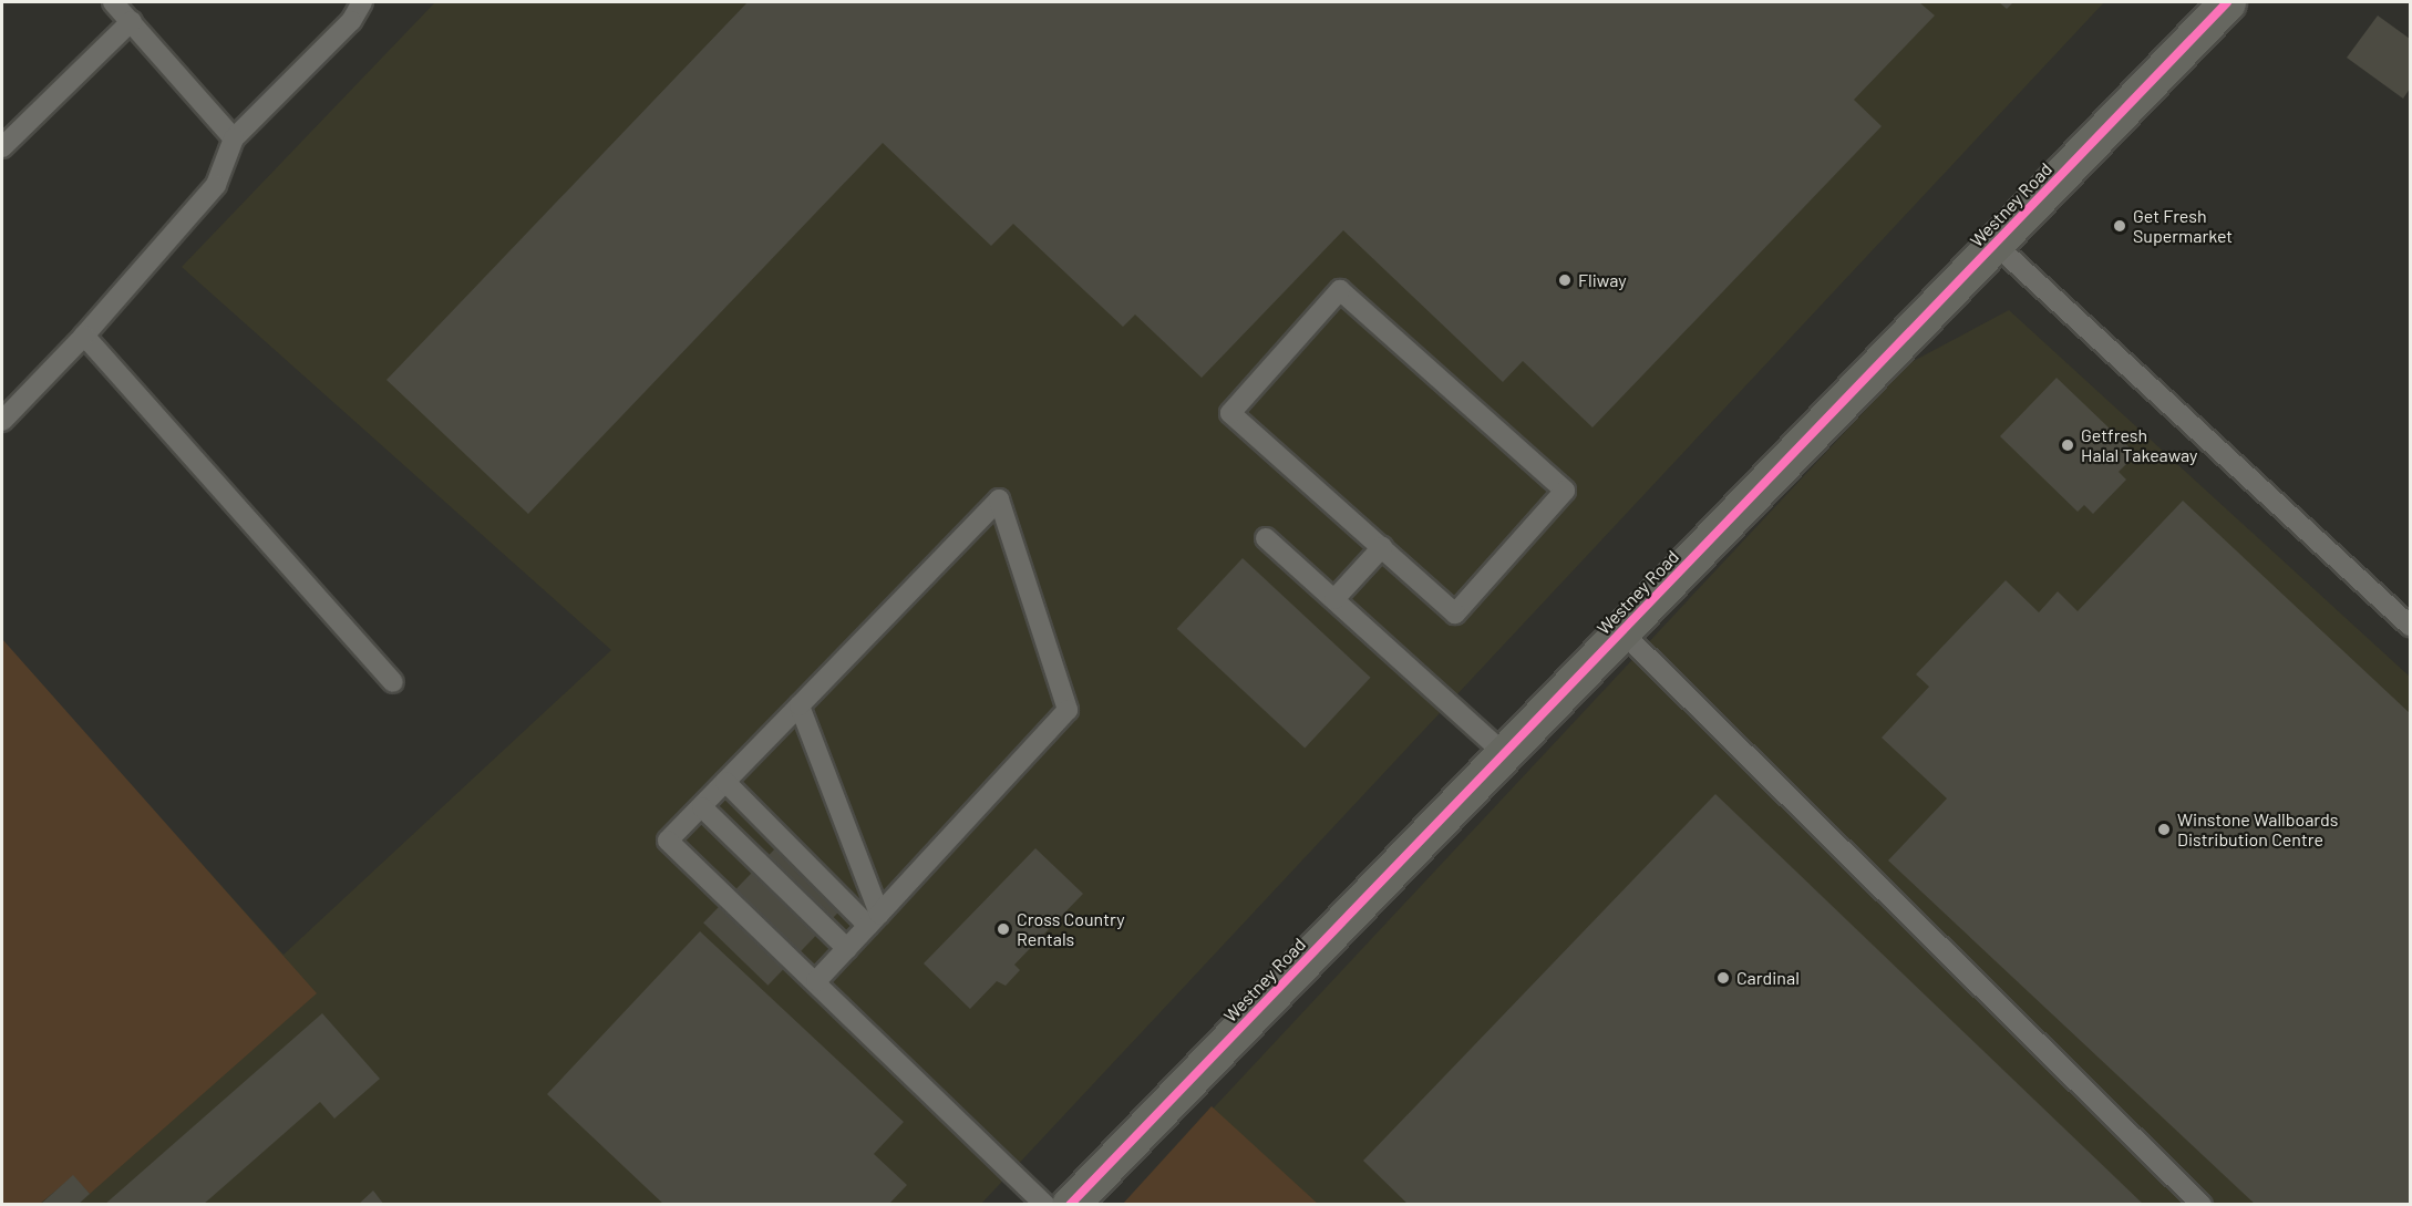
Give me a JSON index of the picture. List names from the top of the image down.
{
  "streets": {
    "street": ["Westney Road"]
  },
  "places": [
    "Get Fresh Supermarket",
    "Fliway",
    "Getfresh Halal Takeaway",
    "Winstone Wallboards Distribution Centre",
    "Cross Country Rentals",
    "Cardinal"
  ]
}
